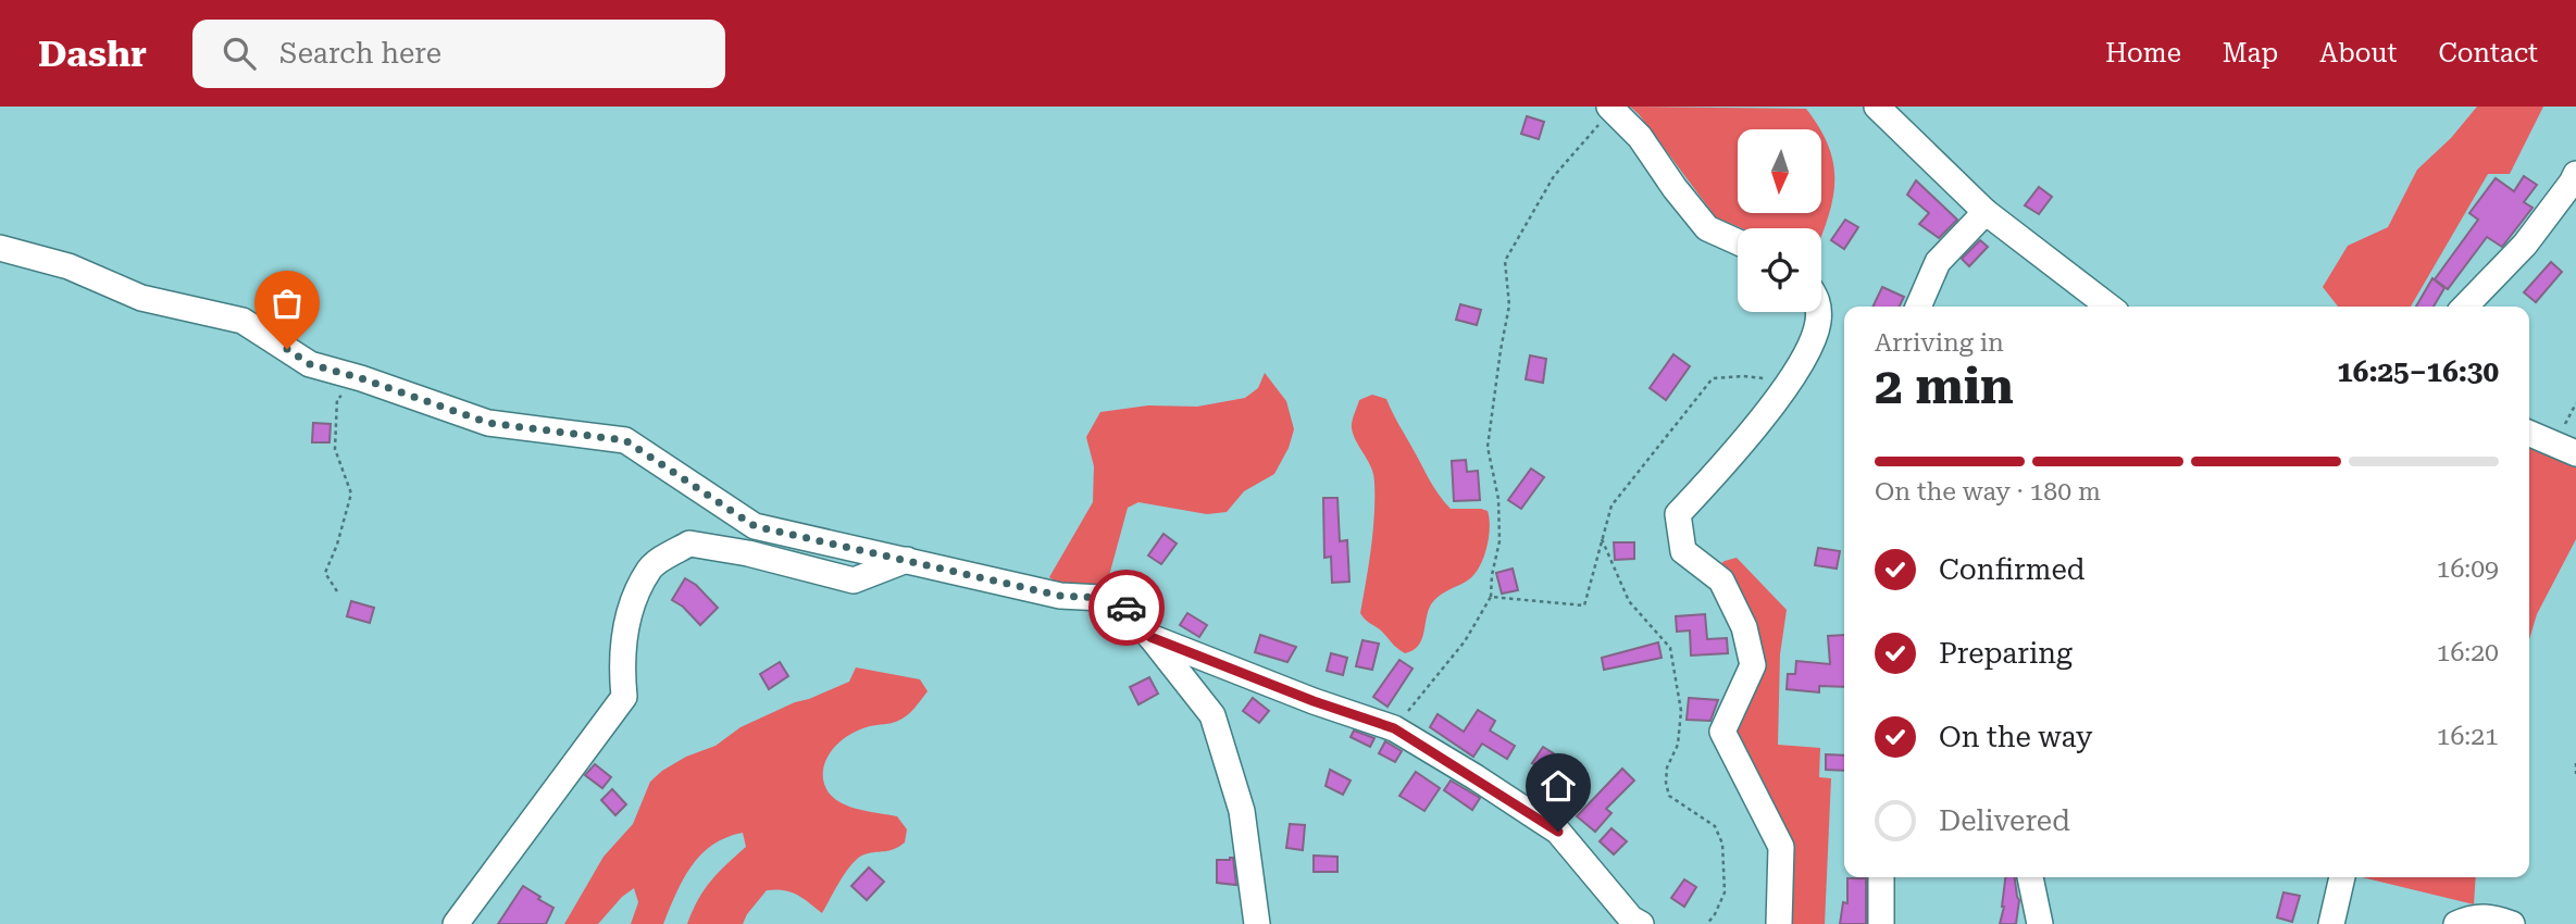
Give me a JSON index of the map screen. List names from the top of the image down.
{
  "north": "bottom",
  "page": {
    "header": "Dashr",
    "search": "Search here",
    "nav": [
      "Home",
      "Map",
      "About",
      "Contact"
    ],
    "heading": ["2 min", "Arriving in", "16:25–16:30"],
    "bar": "On the way · 180 m",
    "list": [
      ["Confirmed", "16:09"],
      ["Preparing", "16:20"],
      ["On the way", "16:21"],
      "Delivered"
    ]
  }
}
